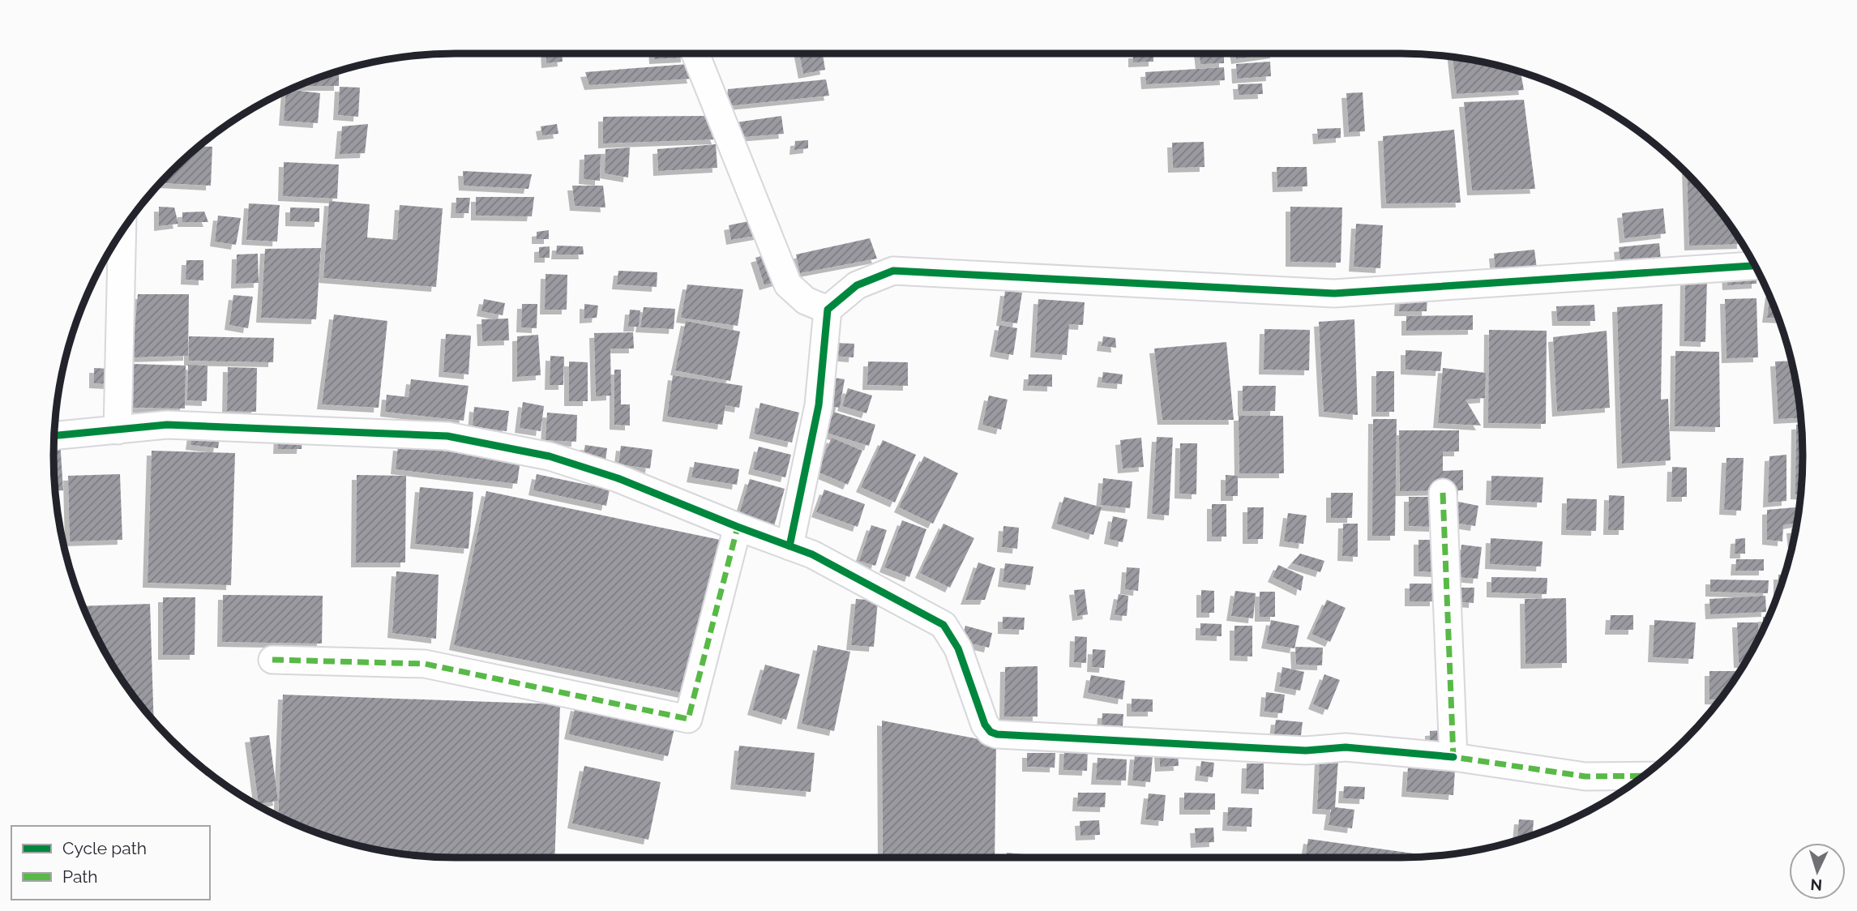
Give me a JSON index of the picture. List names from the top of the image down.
{
  "legend": ["Cycle path", "Path"],
  "north": "bottom"
}
